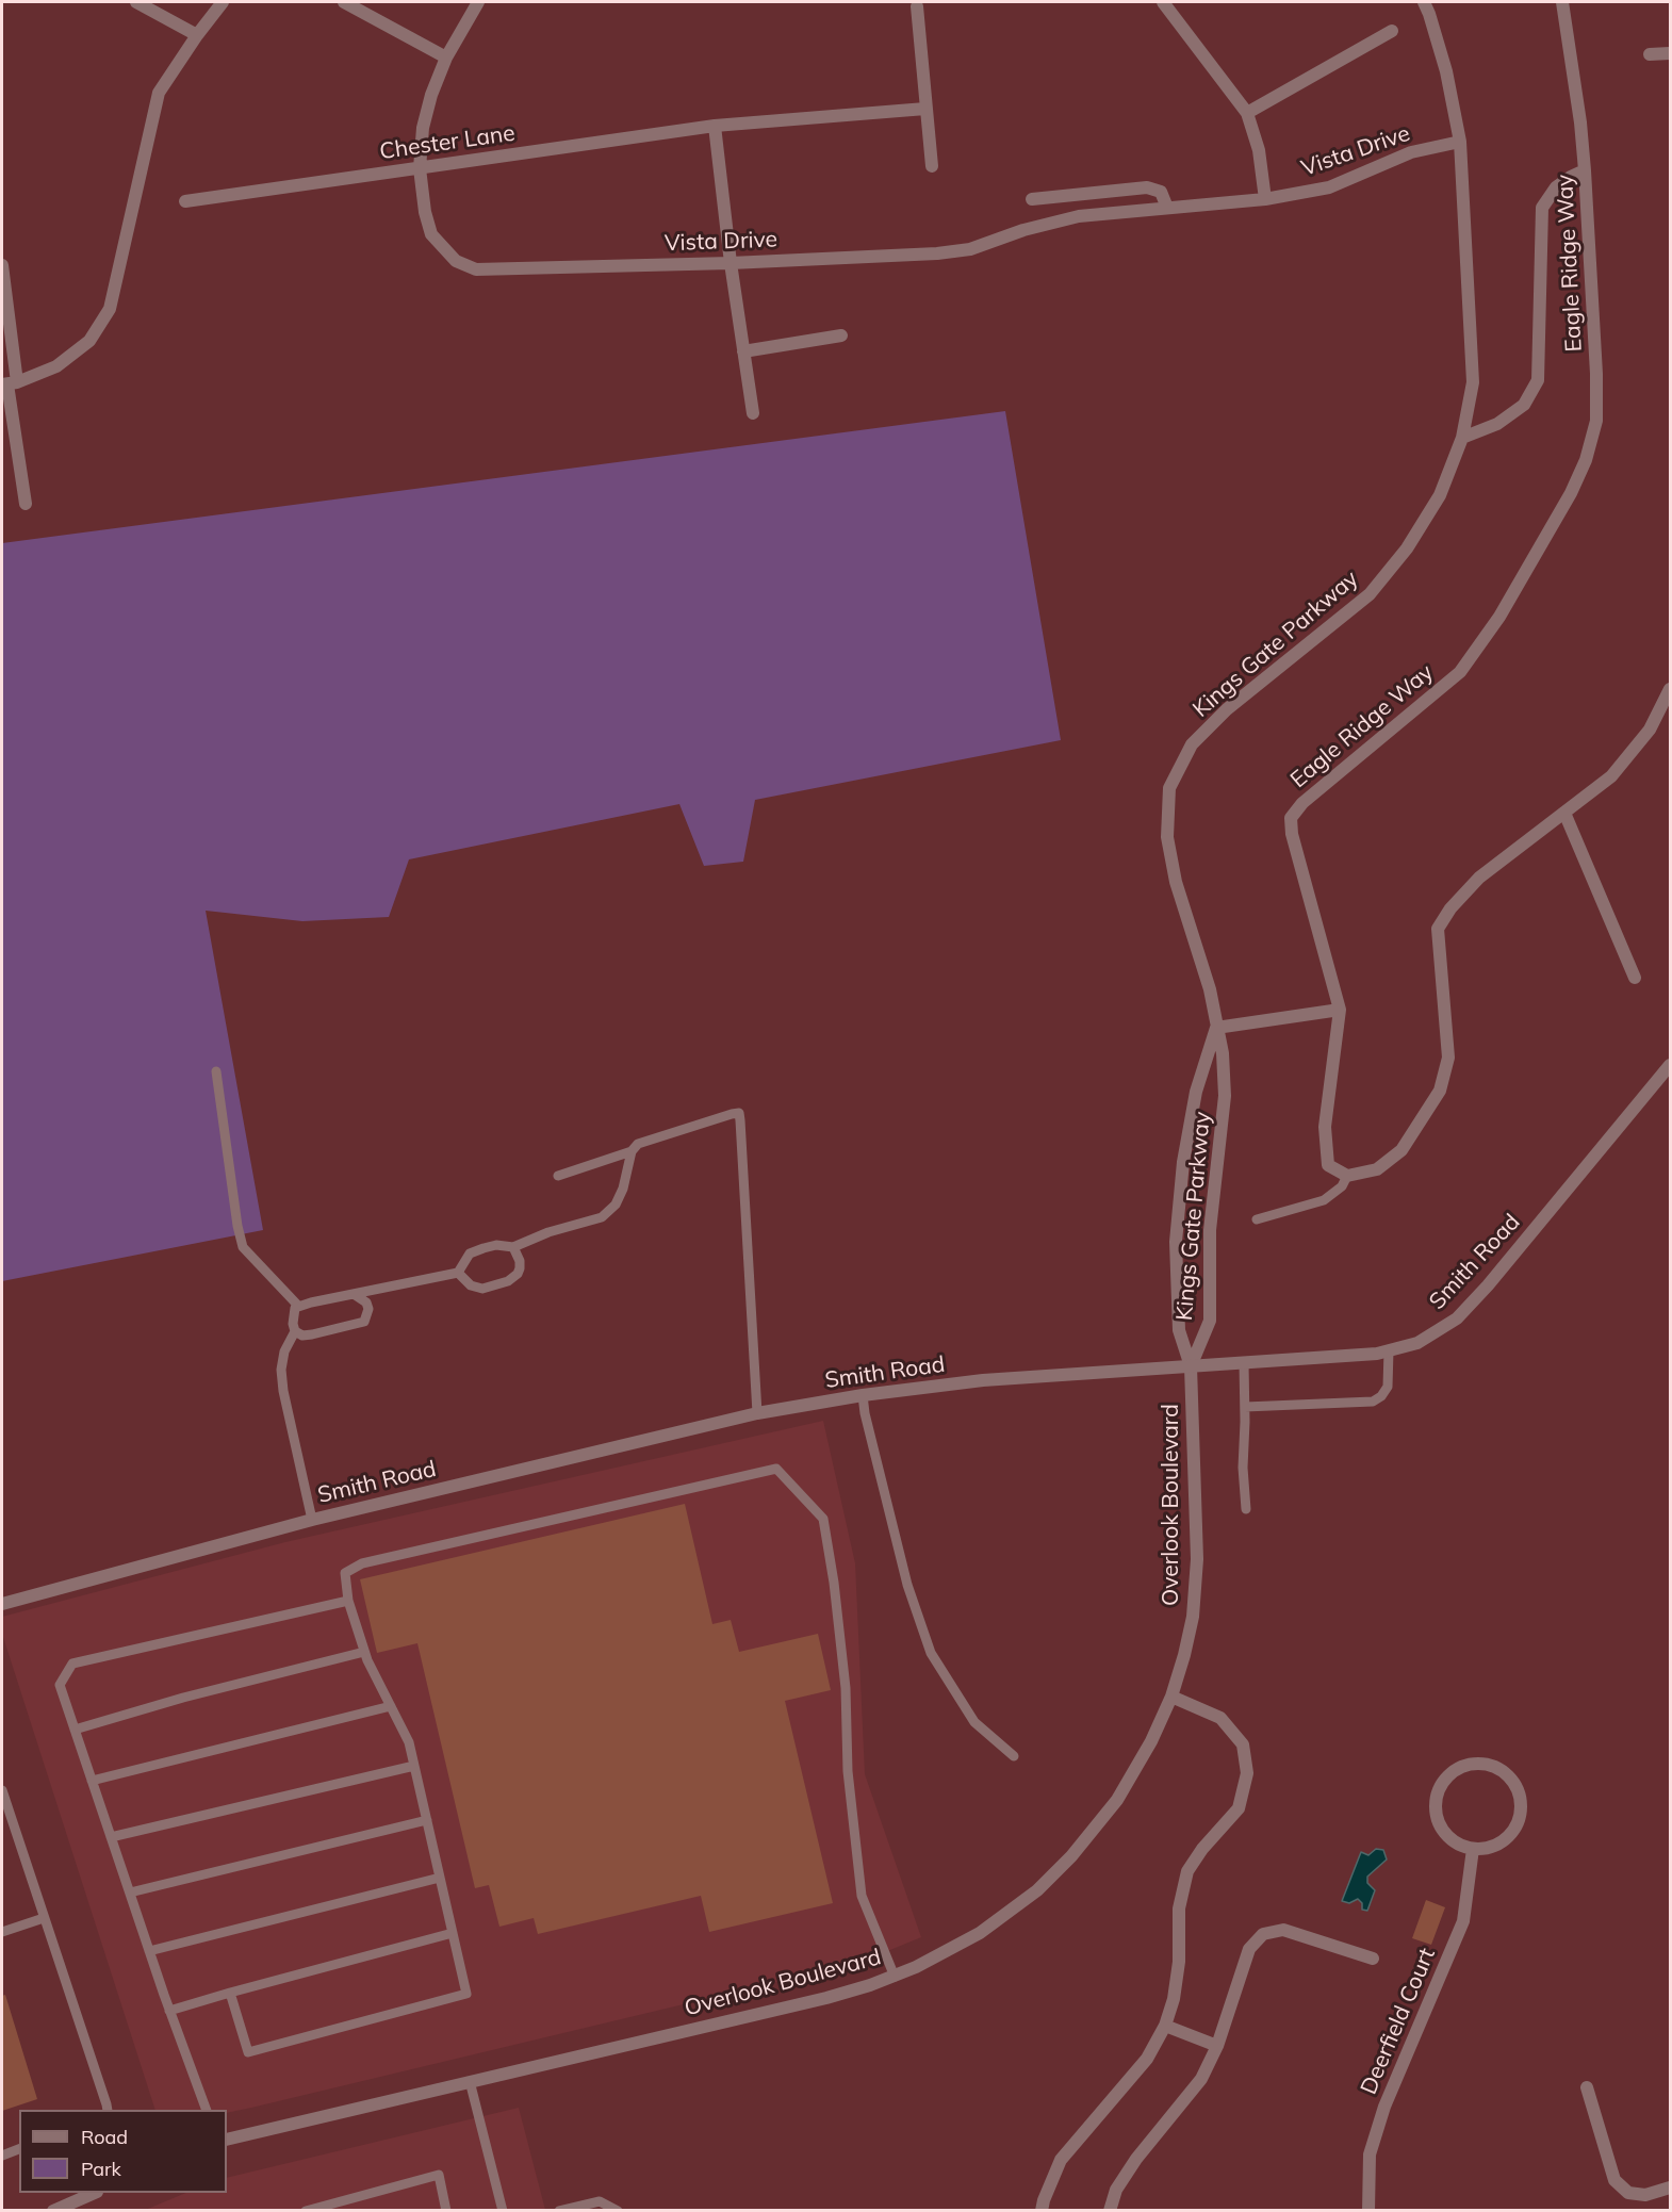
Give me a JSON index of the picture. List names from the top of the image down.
{
  "streets": {
    "street": [
      "Chester Lane",
      "Vista Drive",
      "Eagle Ridge Way",
      "Kings Gate Parkway",
      "Smith Road",
      "Overlook Boulevard",
      "Deerfield Court"
    ]
  },
  "crossings": [
    ["Chester Lane", "Vista Drive"],
    ["Vista Drive", "Kings Gate Parkway"],
    ["Kings Gate Parkway", "Smith Road"],
    ["Kings Gate Parkway", "Overlook Boulevard"],
    ["Smith Road", "Overlook Boulevard"]
  ],
  "legend": ["Road", "Park"]
}
